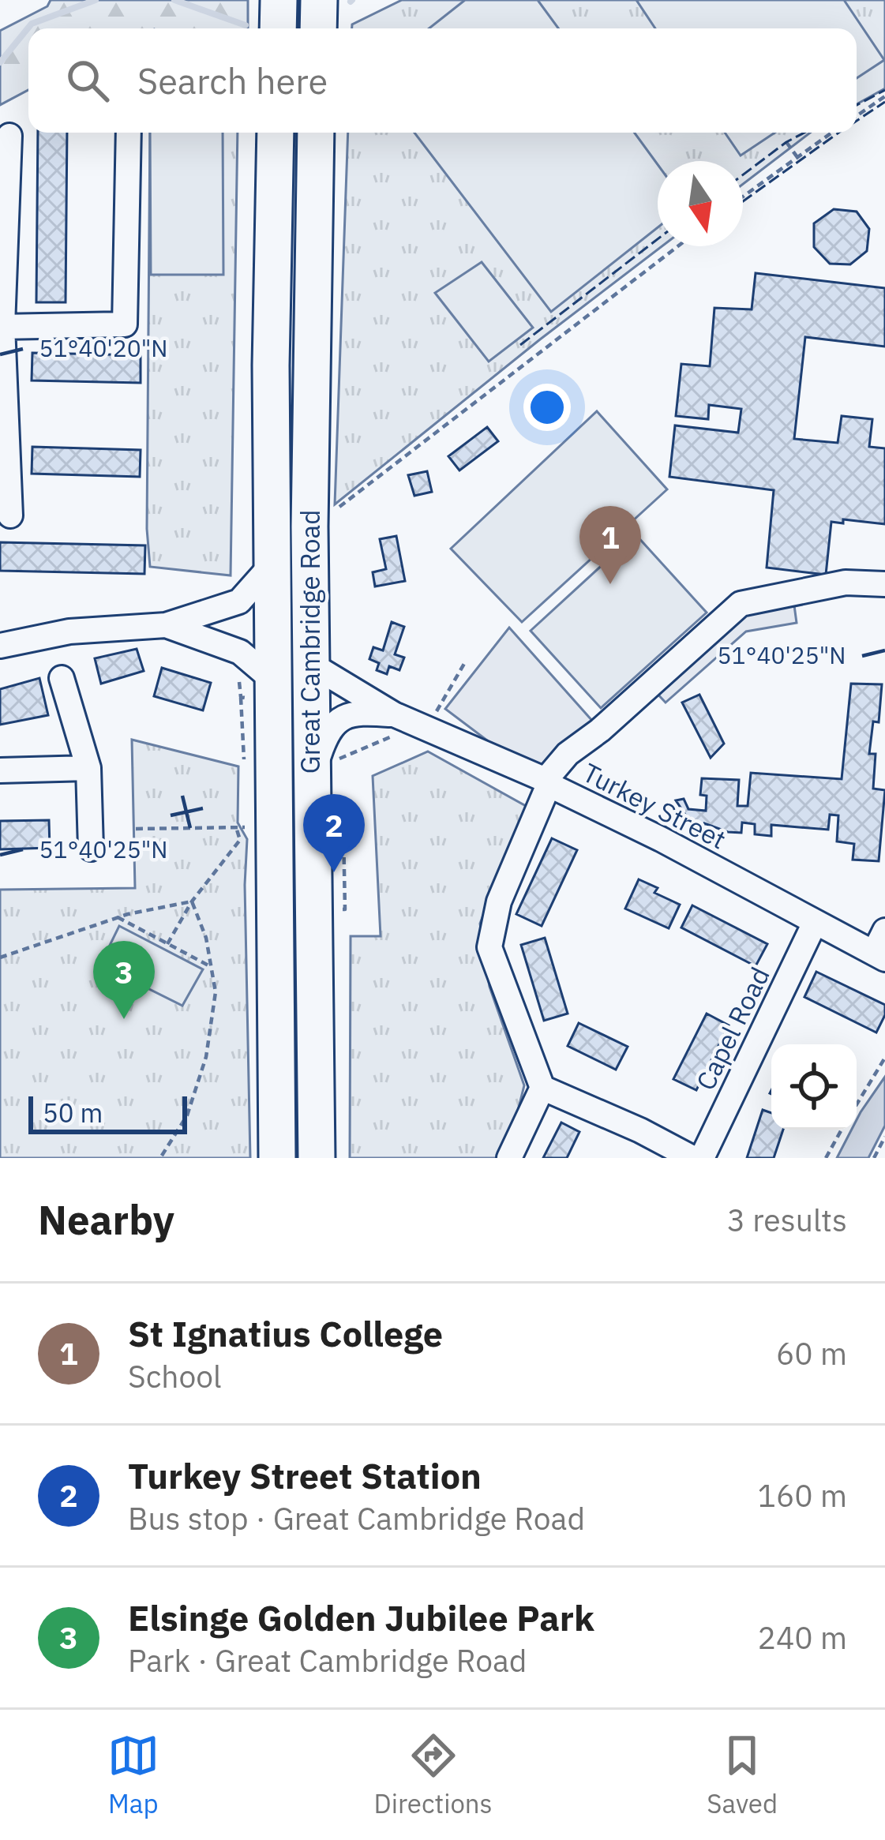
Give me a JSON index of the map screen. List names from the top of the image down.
{
  "streets": {
    "highway": ["Great Cambridge Road"],
    "street": ["Turkey Street", "Capel Road"]
  },
  "crossings": [
    ["Great Cambridge Road", "Turkey Street"],
    ["Turkey Street", "Capel Road"]
  ],
  "scale_bar": "50 m",
  "north": "bottom",
  "page": {
    "search": "Search here",
    "pins": ["1", "2", "3"],
    "scale": "50 m",
    "heading": ["Nearby", "3 results"],
    "list": [
      {
        "mark": "1",
        "name": "St Ignatius College",
        "note": "School",
        "value": "60 m"
      },
      {
        "mark": "2",
        "name": "Turkey Street Station",
        "note": "Bus stop · Great Cambridge Road",
        "value": "160 m"
      },
      {
        "mark": "3",
        "name": "Elsinge Golden Jubilee Park",
        "note": "Park · Great Cambridge Road",
        "value": "240 m"
      }
    ],
    "nav": ["Map", "Directions", "Saved"]
  },
  "coordinates": ["51°40'20\"N", "51°40'25\"N"]
}
